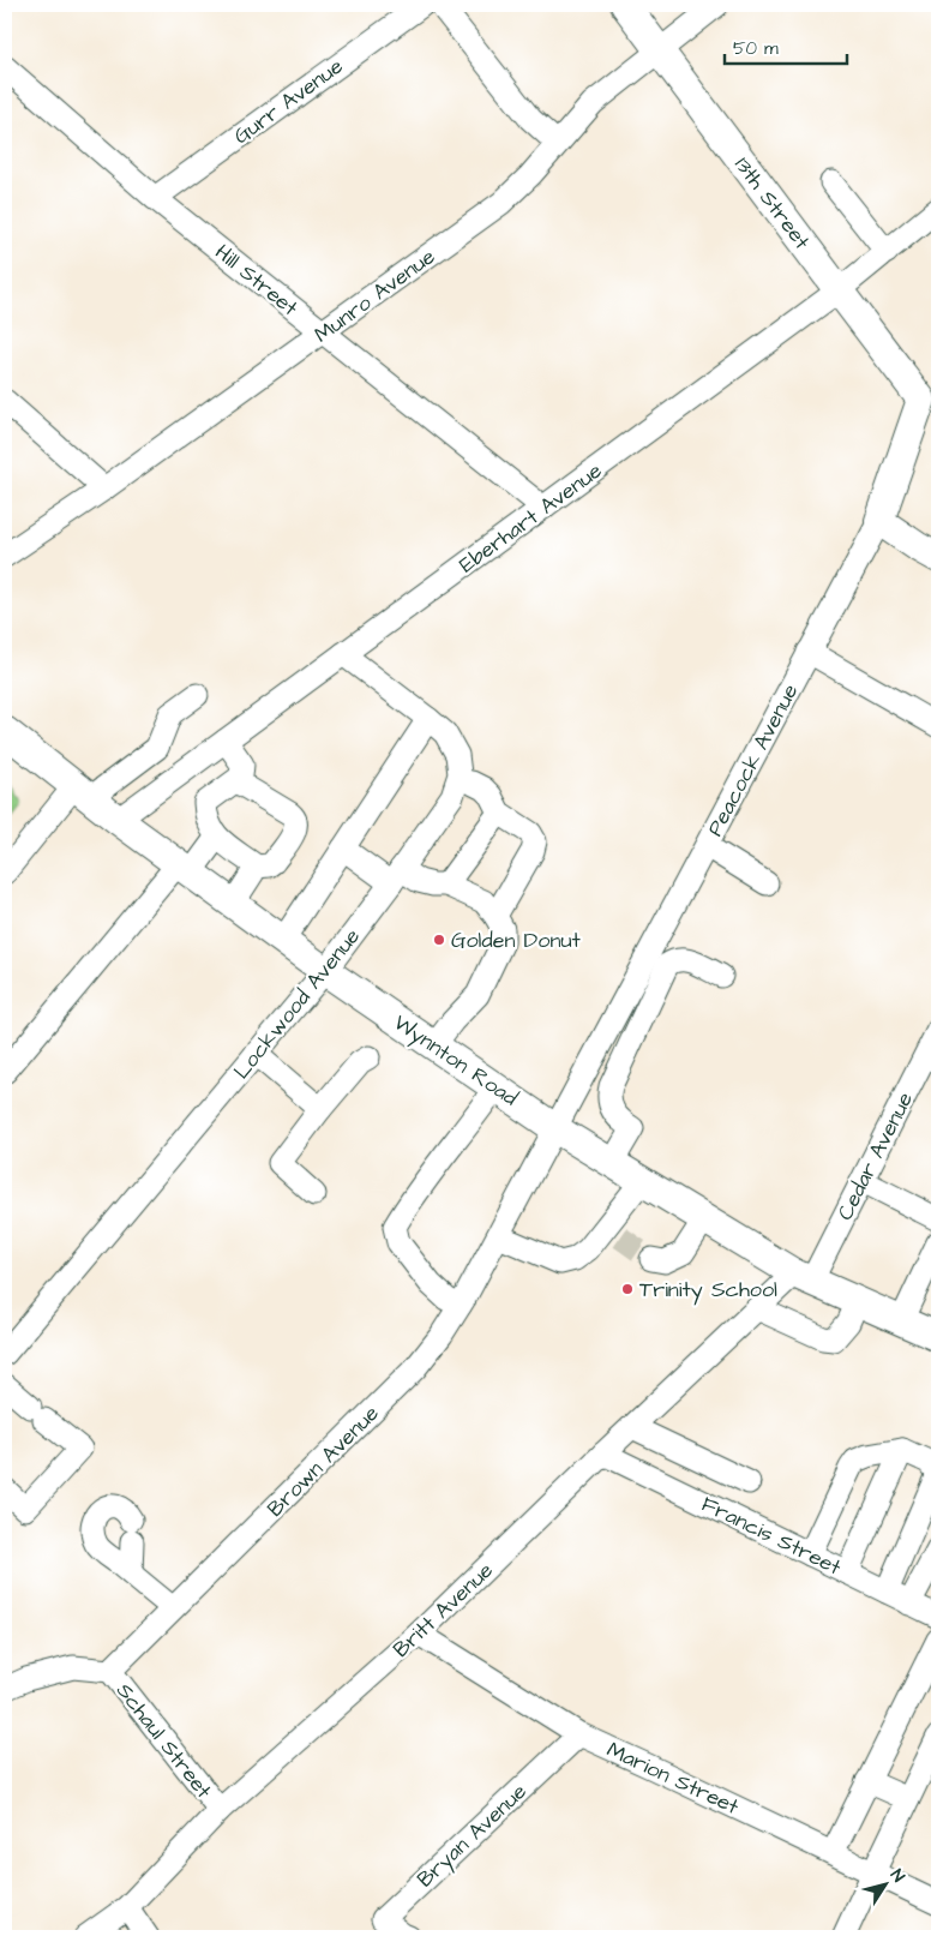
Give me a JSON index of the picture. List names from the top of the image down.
{
  "streets": {
    "main road": ["13th Street", "Peacock Avenue", "Wynnton Road"],
    "street": [
      "Gurr Avenue",
      "Hill Street",
      "Munro Avenue",
      "Eberhart Avenue",
      "Lockwood Avenue",
      "Cedar Avenue",
      "Brown Avenue",
      "Francis Street",
      "Britt Avenue",
      "Schaul Street",
      "Marion Street",
      "Bryan Avenue"
    ]
  },
  "crossings": [
    ["Gurr Avenue", "Hill Street"],
    ["13th Street", "Munro Avenue"],
    ["13th Street", "Eberhart Avenue"],
    ["13th Street", "Peacock Avenue"],
    ["Hill Street", "Munro Avenue"],
    ["Hill Street", "Eberhart Avenue"],
    ["Eberhart Avenue", "Wynnton Road"],
    ["Peacock Avenue", "Wynnton Road"],
    ["Peacock Avenue", "Brown Avenue"],
    ["Lockwood Avenue", "Wynnton Road"],
    ["Wynnton Road", "Cedar Avenue"],
    ["Wynnton Road", "Brown Avenue"],
    ["Wynnton Road", "Britt Avenue"],
    ["Cedar Avenue", "Britt Avenue"],
    ["Brown Avenue", "Schaul Street"],
    ["Francis Street", "Britt Avenue"],
    ["Britt Avenue", "Schaul Street"],
    ["Britt Avenue", "Marion Street"],
    ["Marion Street", "Bryan Avenue"]
  ],
  "places": ["Golden Donut", "Trinity School"],
  "scale_bar": "50 m",
  "north": "top right"
}
